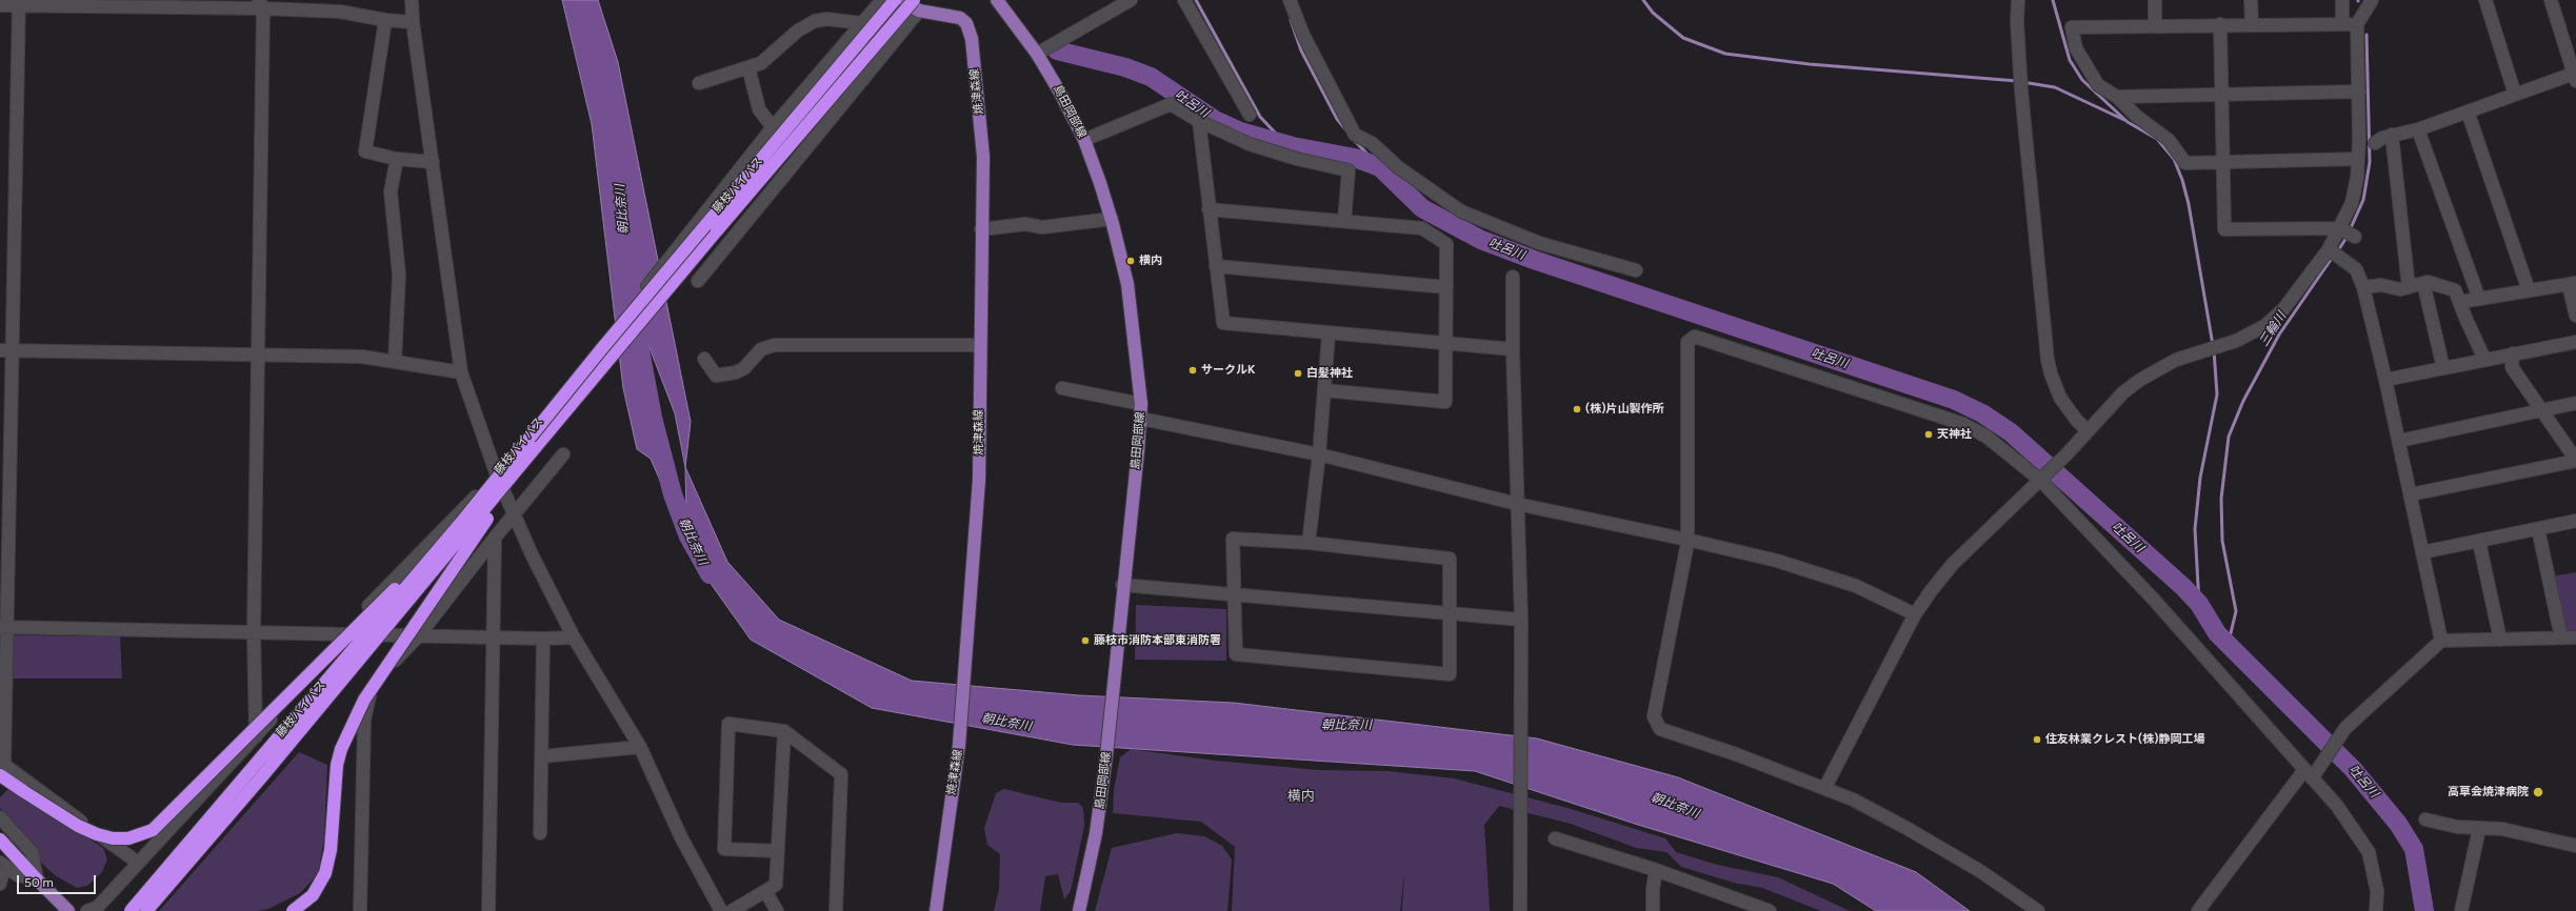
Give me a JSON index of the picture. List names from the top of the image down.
{
  "streets": {
    "highway": ["藤枝バイパス"],
    "main road": ["焼津森線", "島田岡部線"]
  },
  "crossings": [
    ["焼津森線", "藤枝バイパス"]
  ],
  "districts": ["横内"],
  "water": ["吐呂川", "朝比奈川", "三輪川"],
  "places": [
    "横内",
    "サークルK",
    "白髪神社",
    "(株)片山製作所",
    "天神社",
    "藤枝市消防本部東消防署",
    "住友林業クレスト(株)静岡工場",
    "高草会焼津病院"
  ],
  "scale_bar": "50 m"
}
